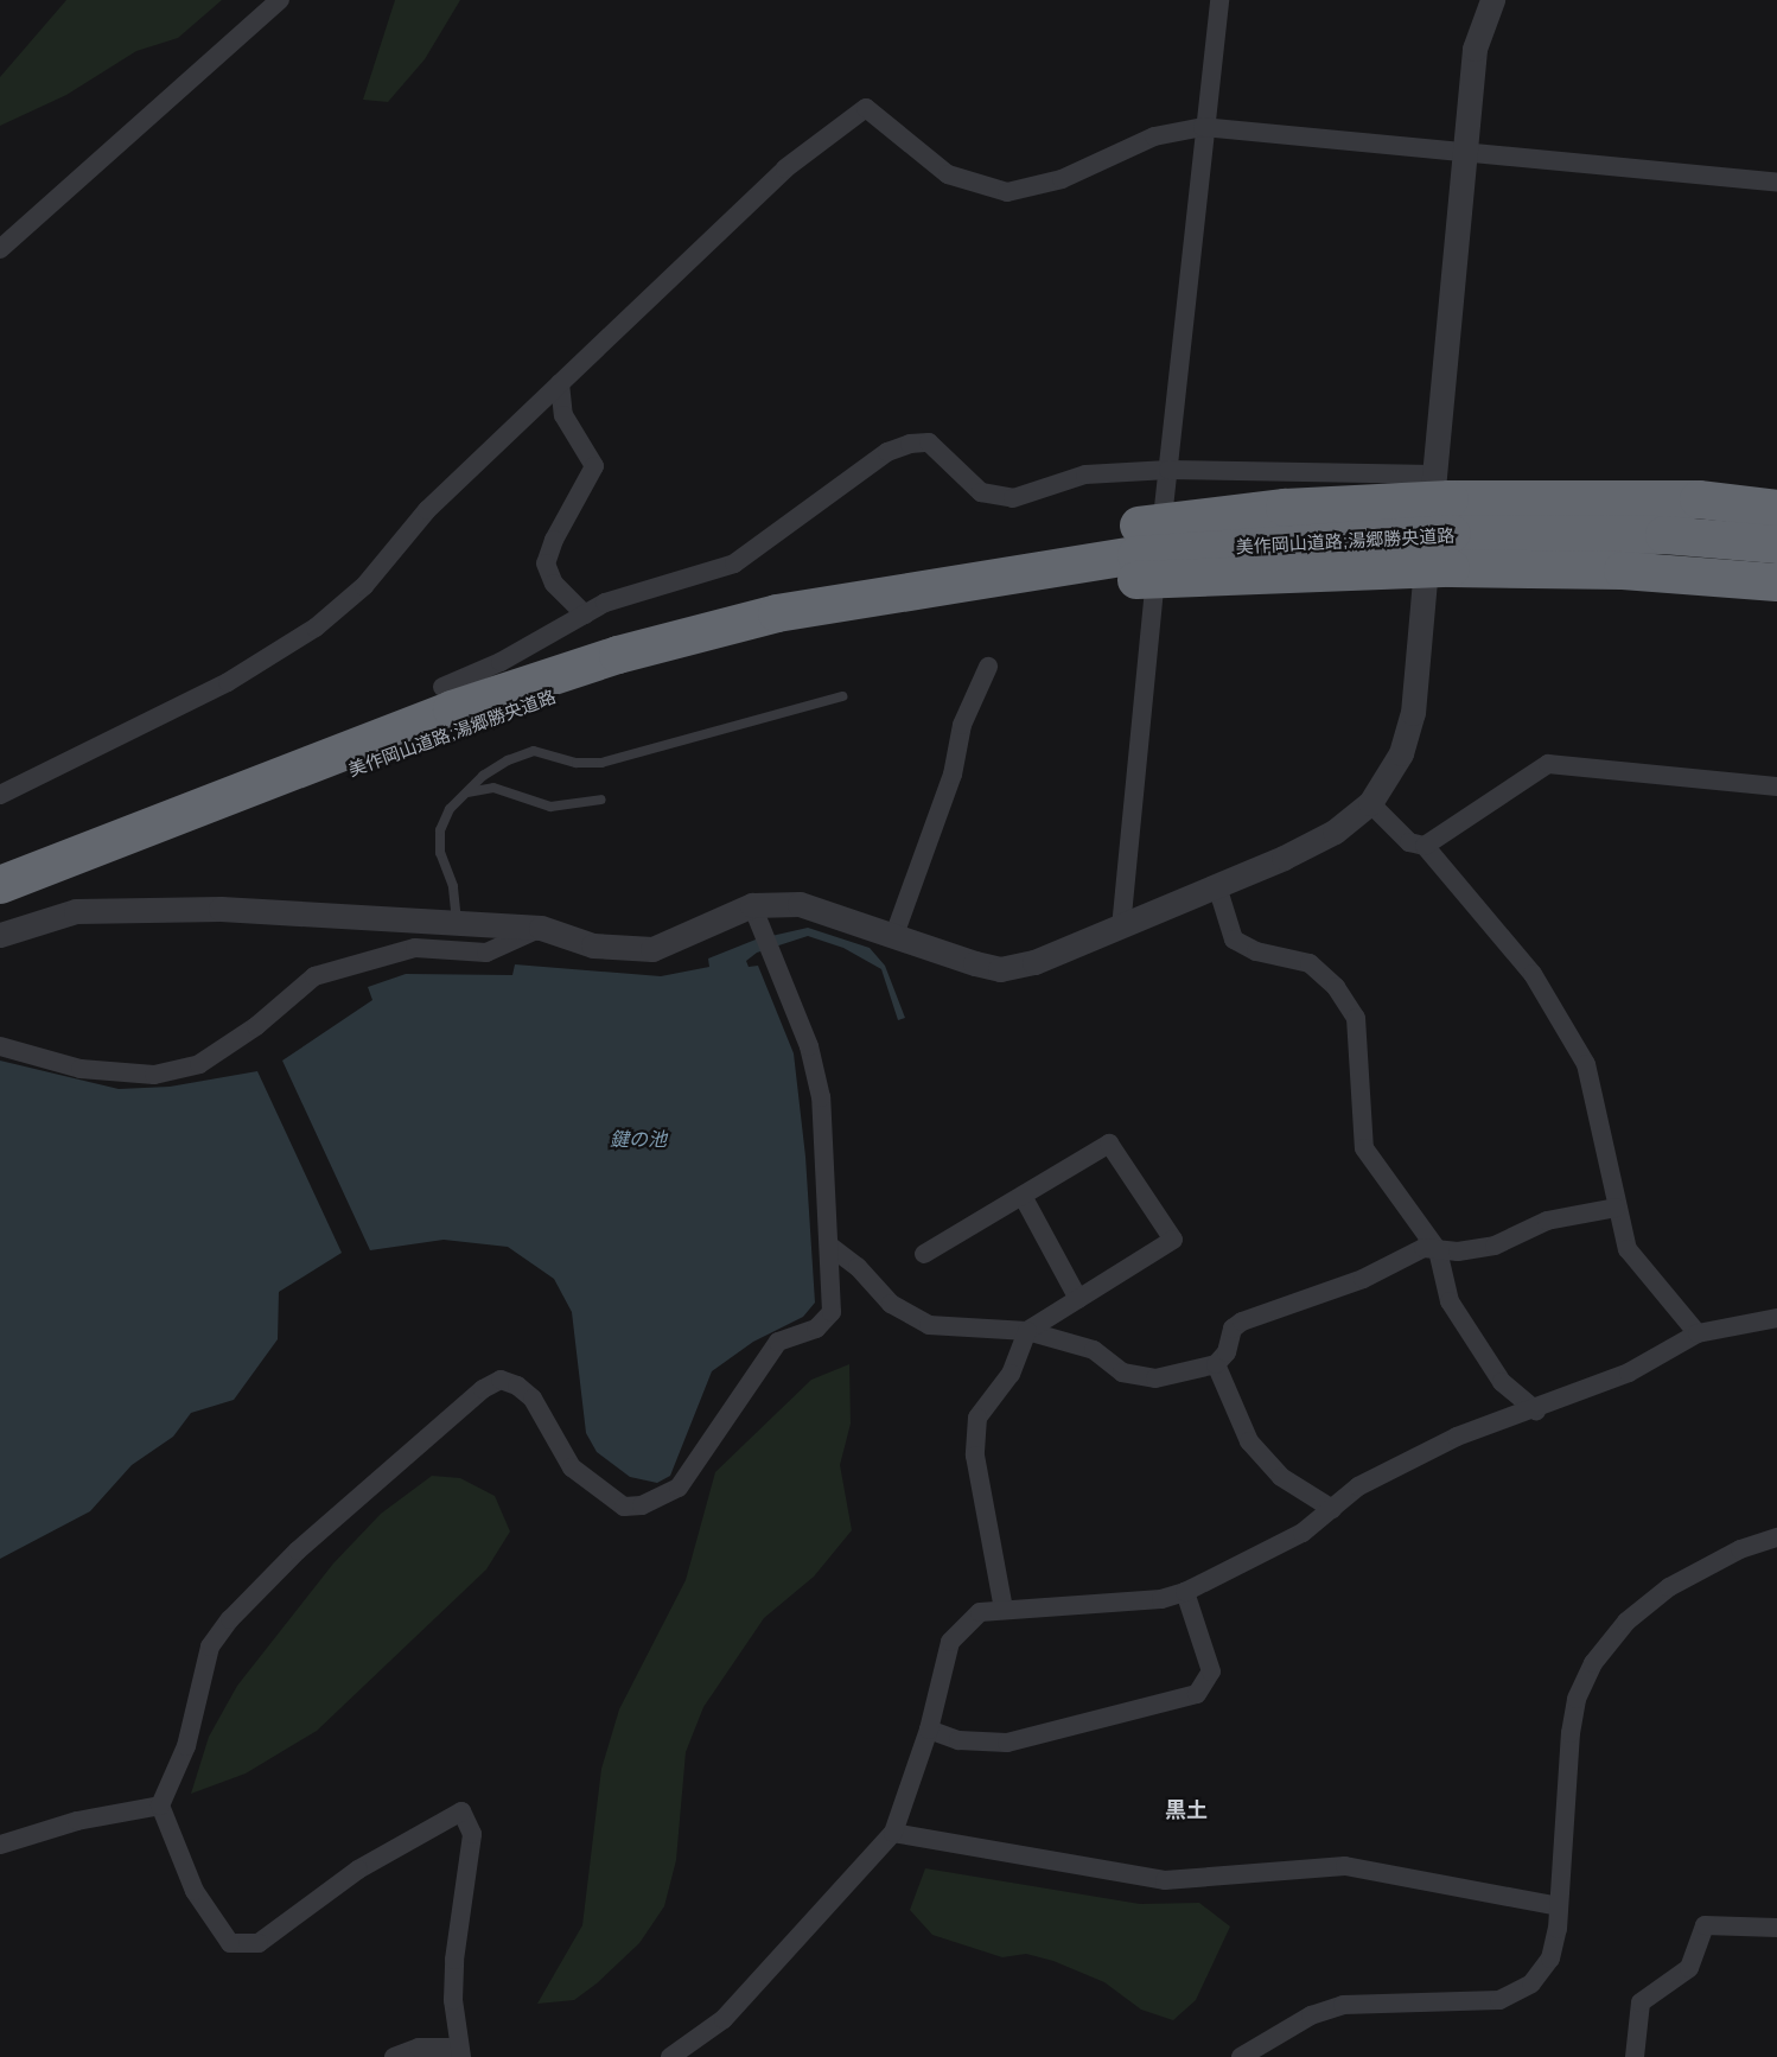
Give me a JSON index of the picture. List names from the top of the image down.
{
  "streets": {
    "highway": ["美作岡山道路;湯郷勝央道路"]
  },
  "districts": ["黒土"],
  "water": ["鍵の池"]
}
